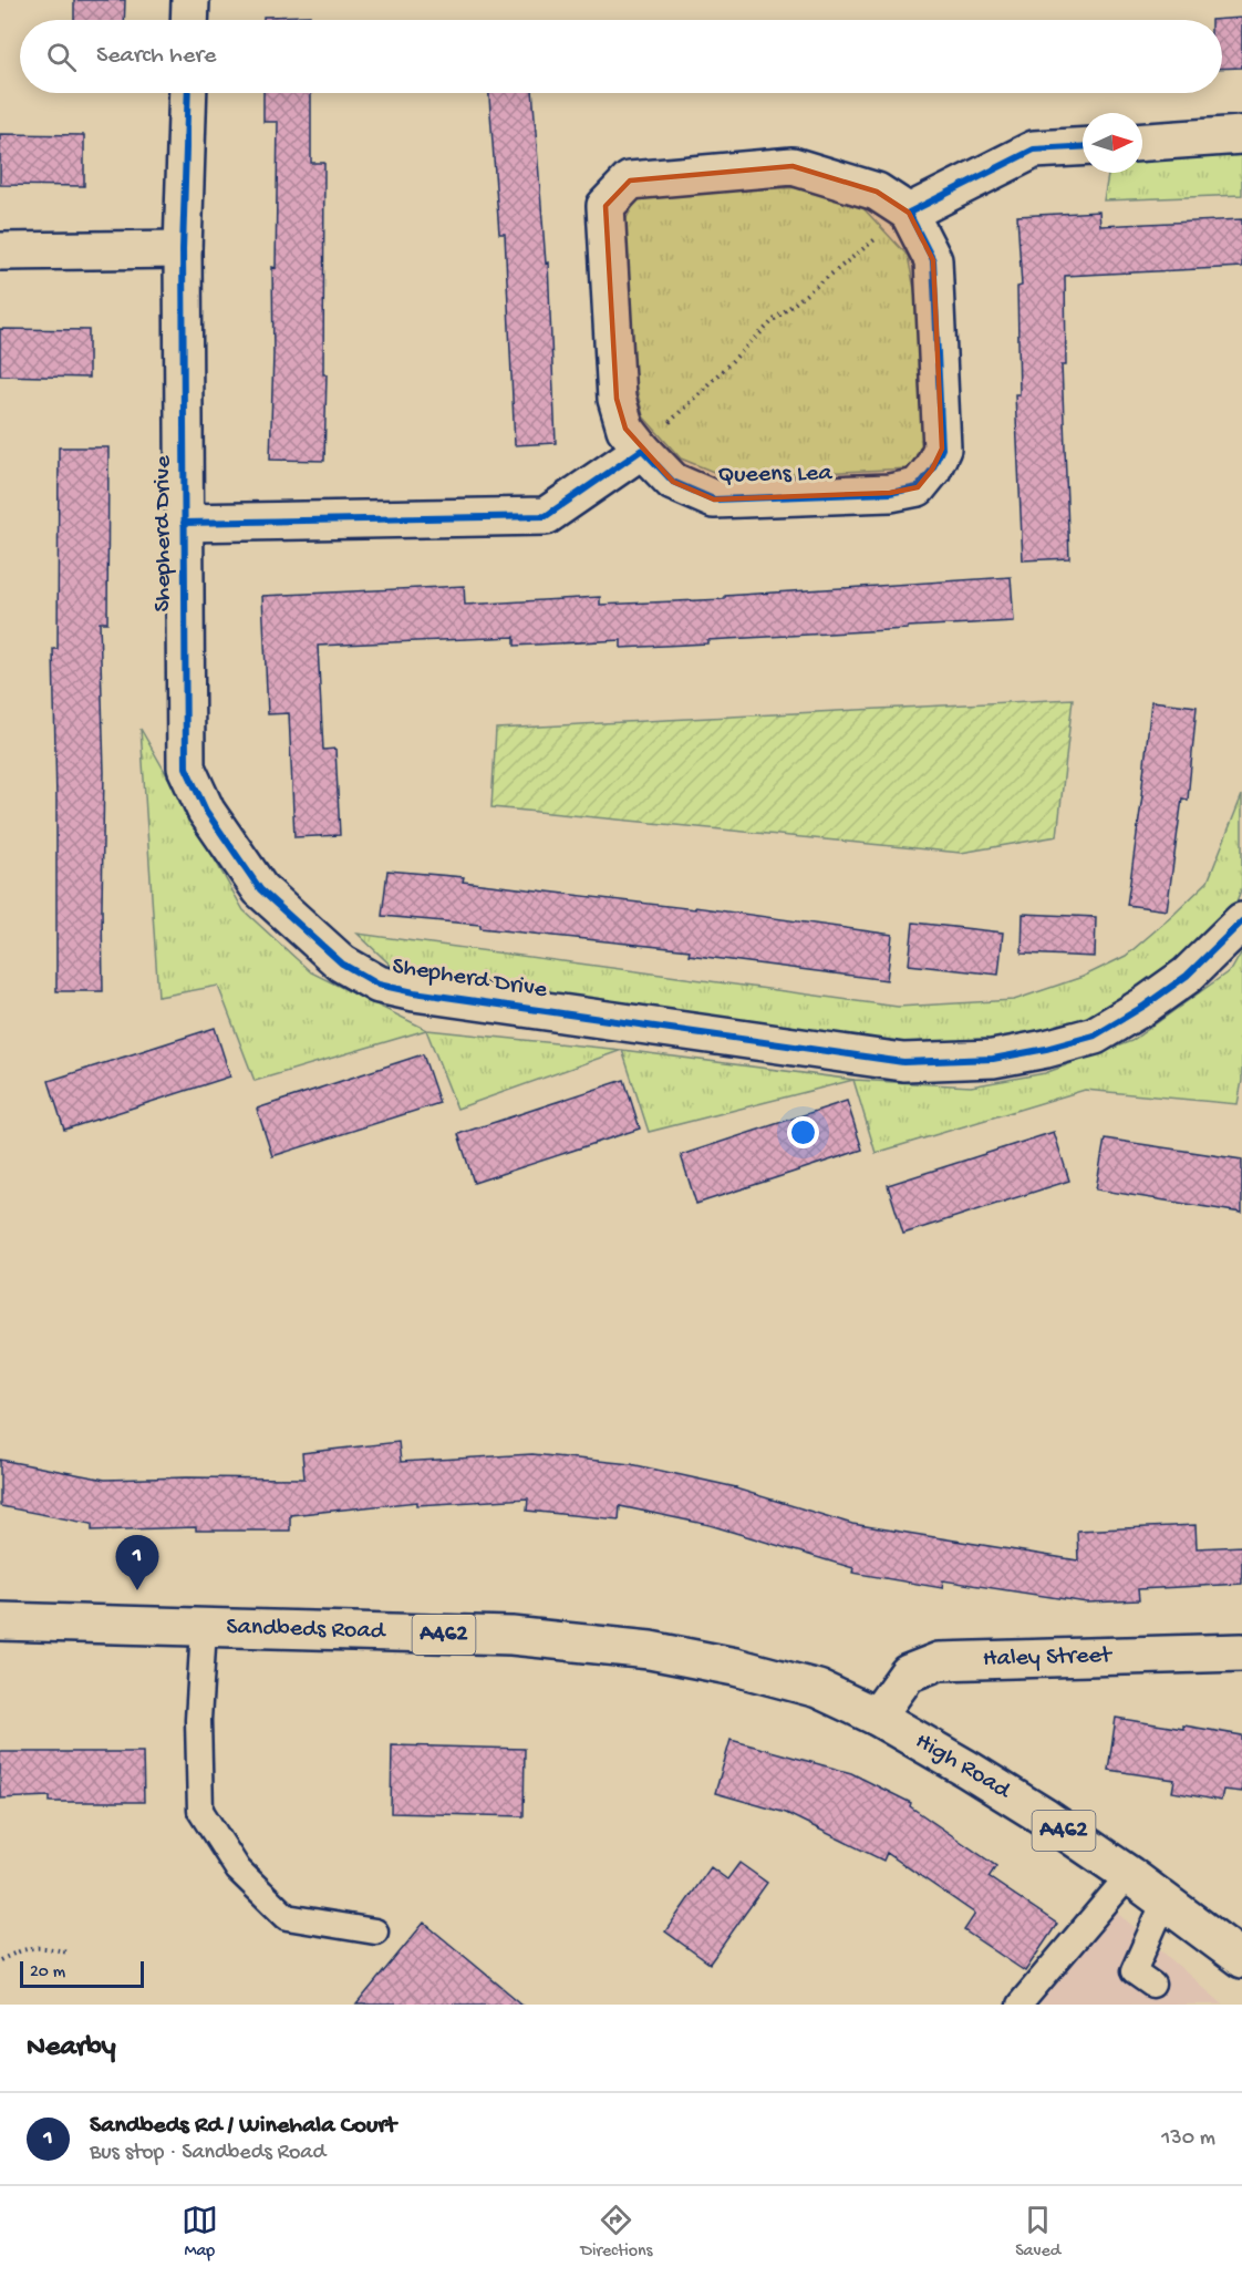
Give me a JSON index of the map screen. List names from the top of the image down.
{
  "streets": {
    "street": [
      "Queens Lea",
      "Shepherd Drive",
      "Sandbeds Road",
      "A462",
      "Haley Street",
      "High Road"
    ]
  },
  "crossings": [
    ["Sandbeds Road", "Haley Street"],
    ["Sandbeds Road", "High Road"],
    ["Haley Street", "High Road"]
  ],
  "scale_bar": "20 m",
  "north": "right",
  "page": {
    "search": "Search here",
    "pins": "1",
    "scale": "20 m",
    "heading": "Nearby",
    "list": [
      {
        "mark": "1",
        "name": "Sandbeds Rd / Winehala Court",
        "note": "Bus stop · Sandbeds Road",
        "value": "130 m"
      }
    ],
    "nav": ["Map", "Directions", "Saved"]
  }
}
